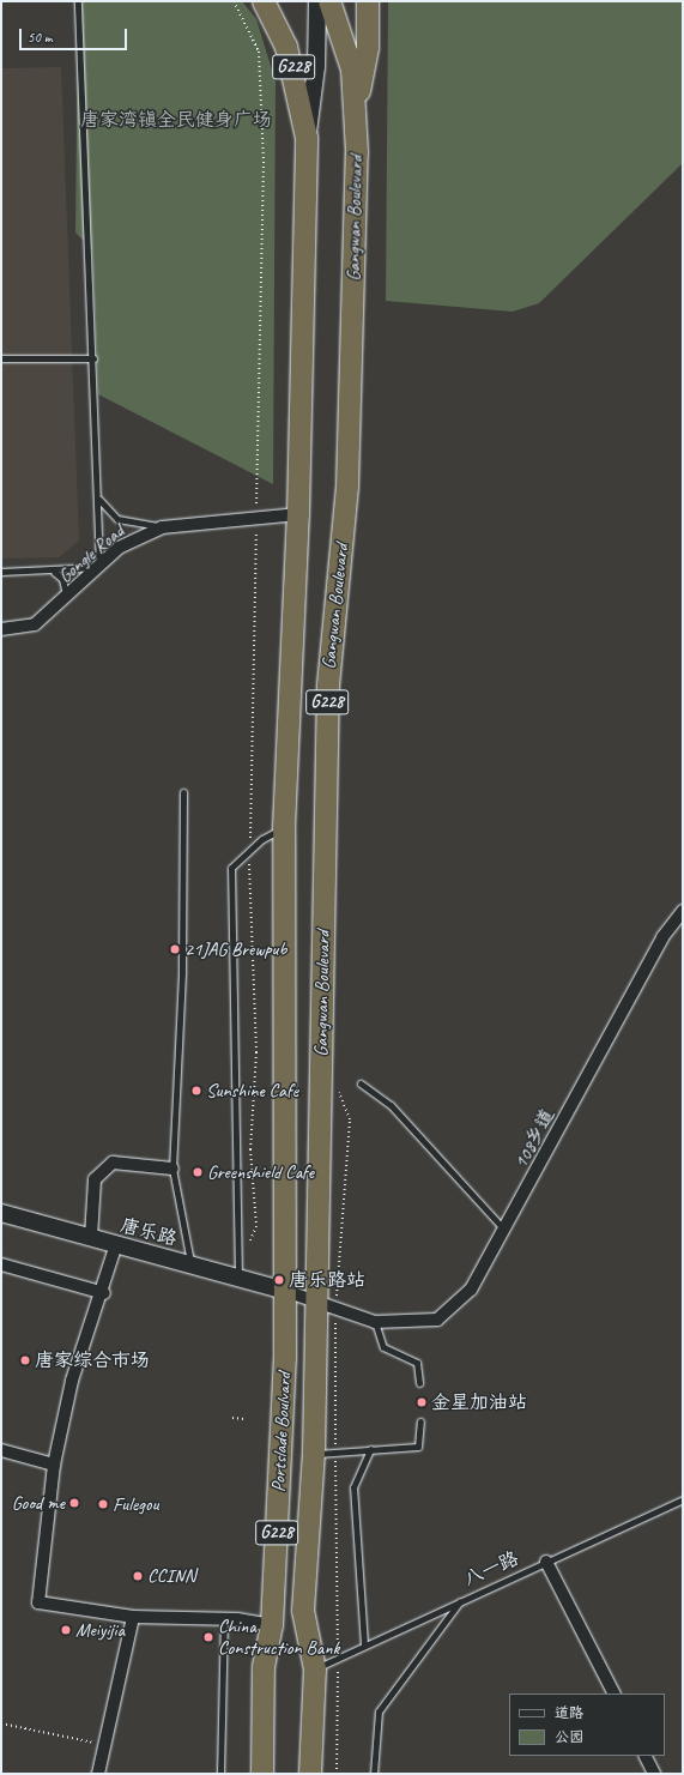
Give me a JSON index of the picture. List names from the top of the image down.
{
  "streets": {
    "highway": ["G228", "Gangwan Boulevard", "Portslade Boulvard"],
    "street": ["Gongle Road", "108乡道", "唐乐路"],
    "lane": ["八一路"]
  },
  "crossings": [
    ["Gangwan Boulevard", "Gongle Road"],
    ["Gangwan Boulevard", "108乡道"],
    ["Gangwan Boulevard", "唐乐路"],
    ["Gangwan Boulevard", "Portslade Boulvard"],
    ["108乡道", "唐乐路"],
    ["108乡道", "Portslade Boulvard"],
    ["唐乐路", "Portslade Boulvard"],
    ["Portslade Boulvard", "八一路"]
  ],
  "parks": ["唐家湾镇全民健身广场"],
  "places": [
    "21JAG Brewpub",
    "Sunshine Cafe",
    "Greenshield Cafe",
    "唐乐路站",
    "唐家综合市场",
    "金星加油站",
    "Good me",
    "Fulegou",
    "CCINN",
    "Meiyijia",
    "China Construction Bank"
  ],
  "legend": ["道路", "公园"],
  "scale_bar": "50 m"
}
